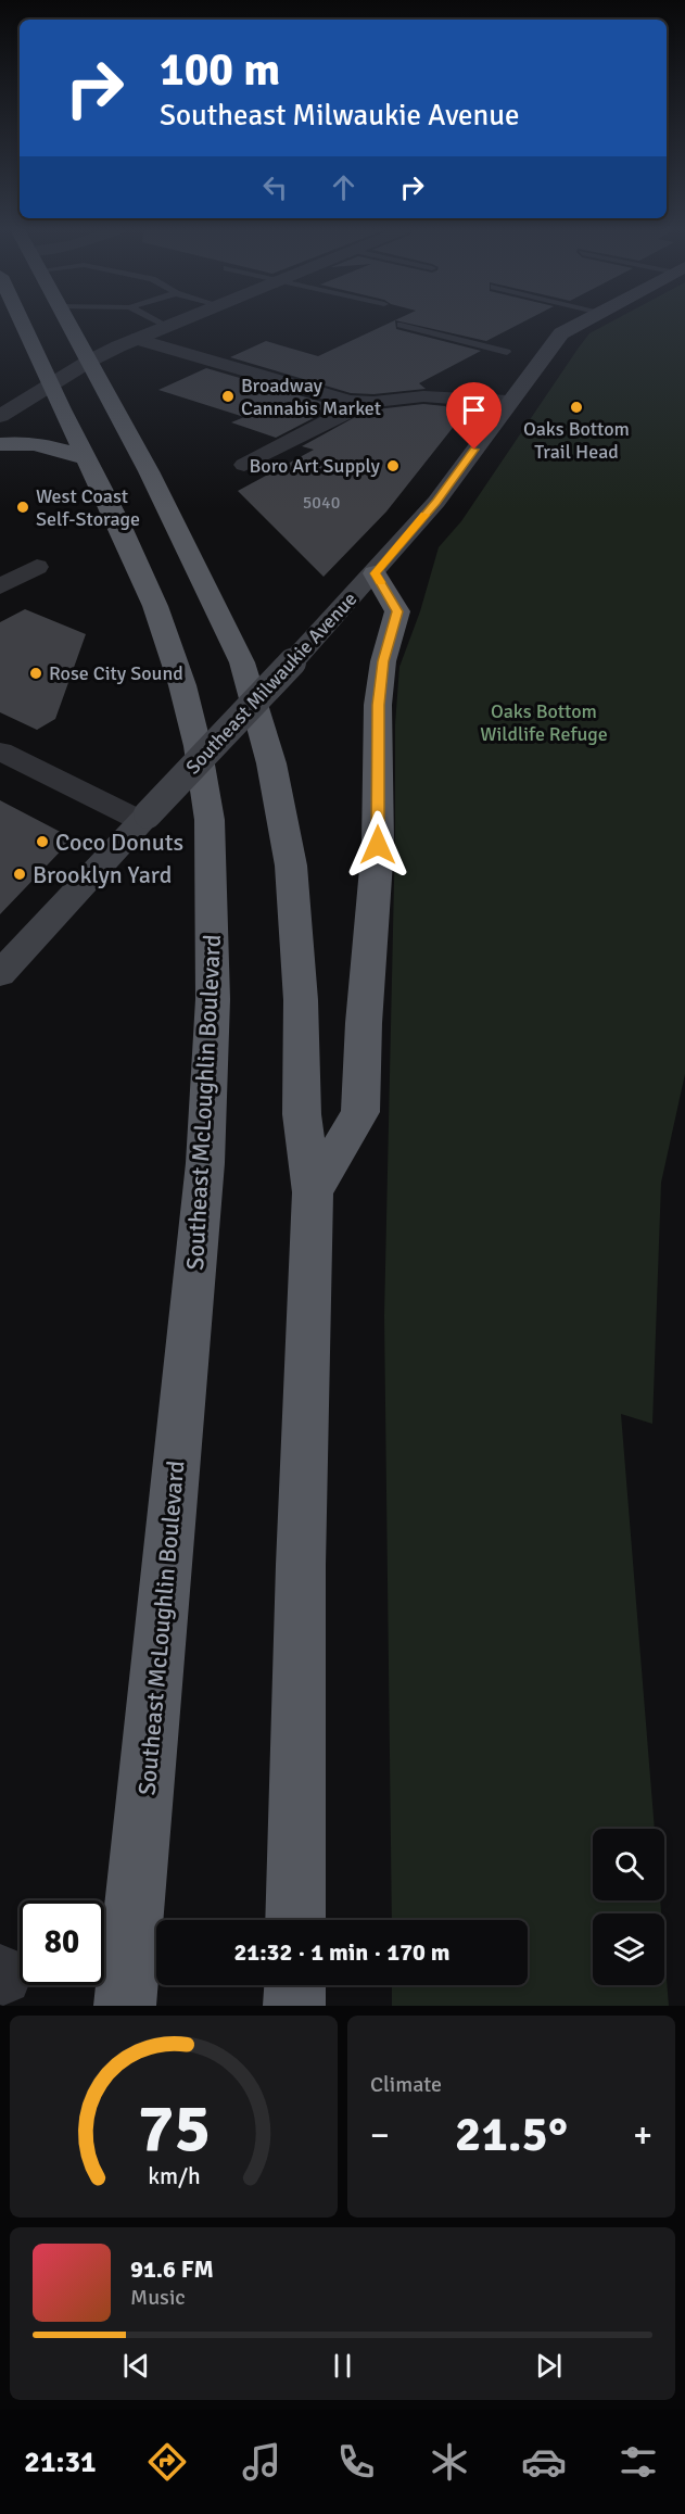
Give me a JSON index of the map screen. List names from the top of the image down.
{
  "streets": {
    "highway": ["Southeast McLoughlin Boulevard"],
    "main road": ["Southeast Milwaukie Avenue"]
  },
  "parks": ["Oaks Bottom Wildlife Refuge"],
  "places": [
    "Broadway Cannabis Market",
    "Oaks Bottom Trail Head",
    "Boro Art Supply",
    "West Coast Self-Storage",
    "Rose City Sound",
    "Coco Donuts",
    "Brooklyn Yard"
  ],
  "house_numbers": ["5040"],
  "page": {
    "turn": ["100 m", "Southeast Milwaukie Avenue"],
    "limit": "80",
    "trip": "21:32 · 1 min · 170 m",
    "tile": "Climate",
    "heat": ["−", "21.5°", "+"],
    "song": ["91.6 FM", "Music"],
    "tabs": "21:31",
    "gauge": ["75", "km/h"]
  }
}
